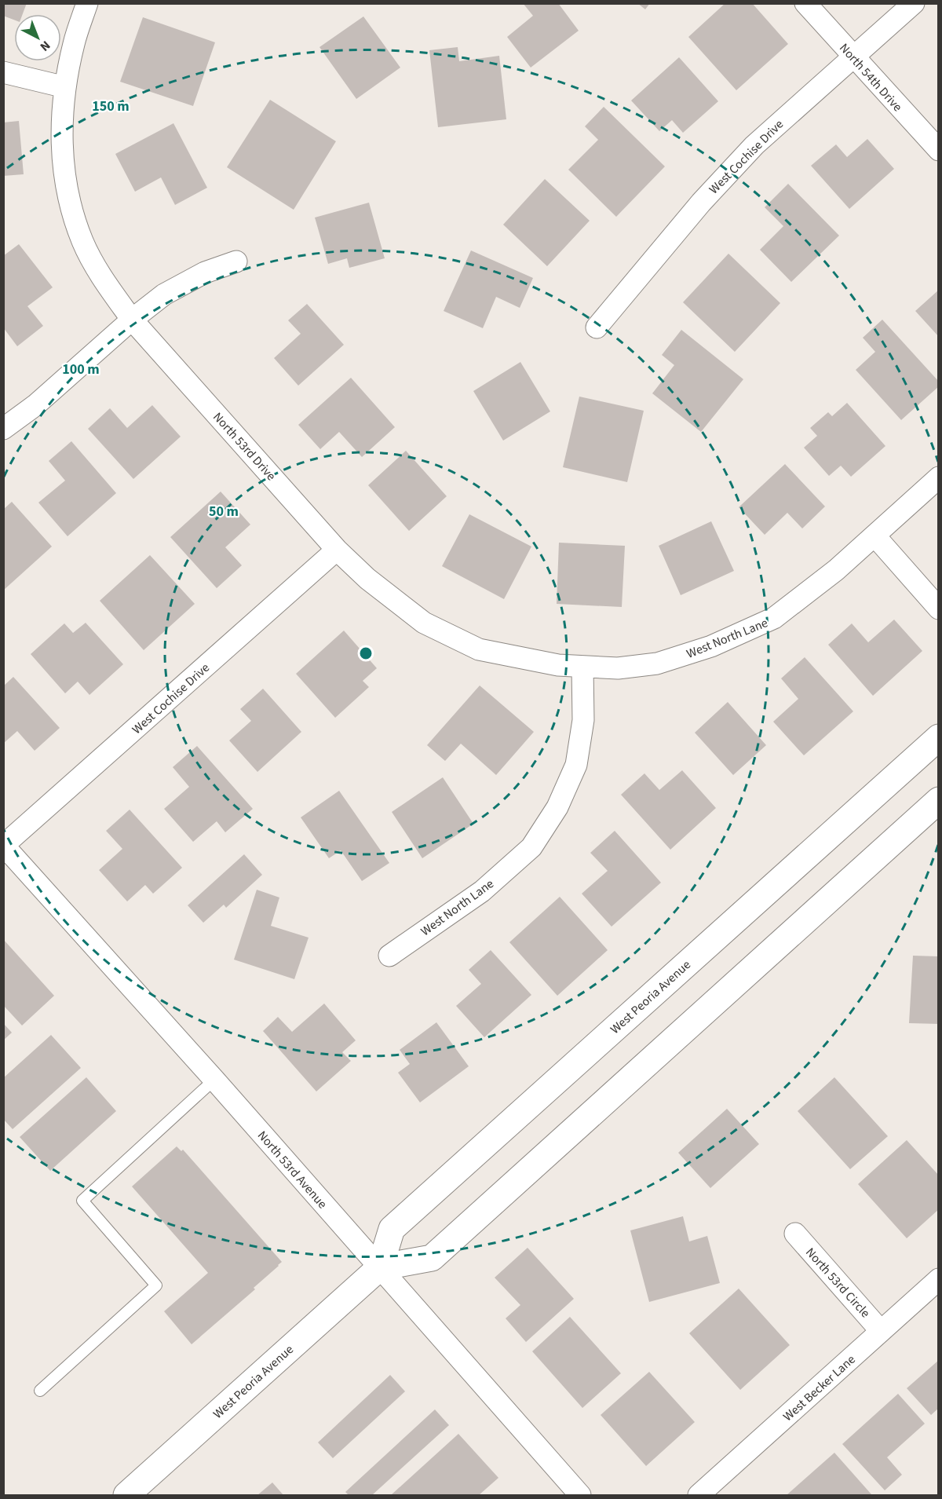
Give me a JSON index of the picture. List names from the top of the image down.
{
  "streets": {
    "main road": ["West Peoria Avenue"],
    "street": [
      "North 54th Drive",
      "West Cochise Drive",
      "North 53rd Drive",
      "West North Lane",
      "North 53rd Avenue",
      "North 53rd Circle",
      "West Becker Lane"
    ]
  },
  "crossings": [
    ["North 54th Drive", "West Cochise Drive"],
    ["West Cochise Drive", "North 53rd Drive"],
    ["West Cochise Drive", "North 53rd Avenue"],
    ["North 53rd Drive", "West North Lane"],
    ["West Peoria Avenue", "North 53rd Avenue"],
    ["North 53rd Circle", "West Becker Lane"]
  ],
  "north": "bottom right",
  "rings": ["150 m", "100 m", "50 m"]
}
